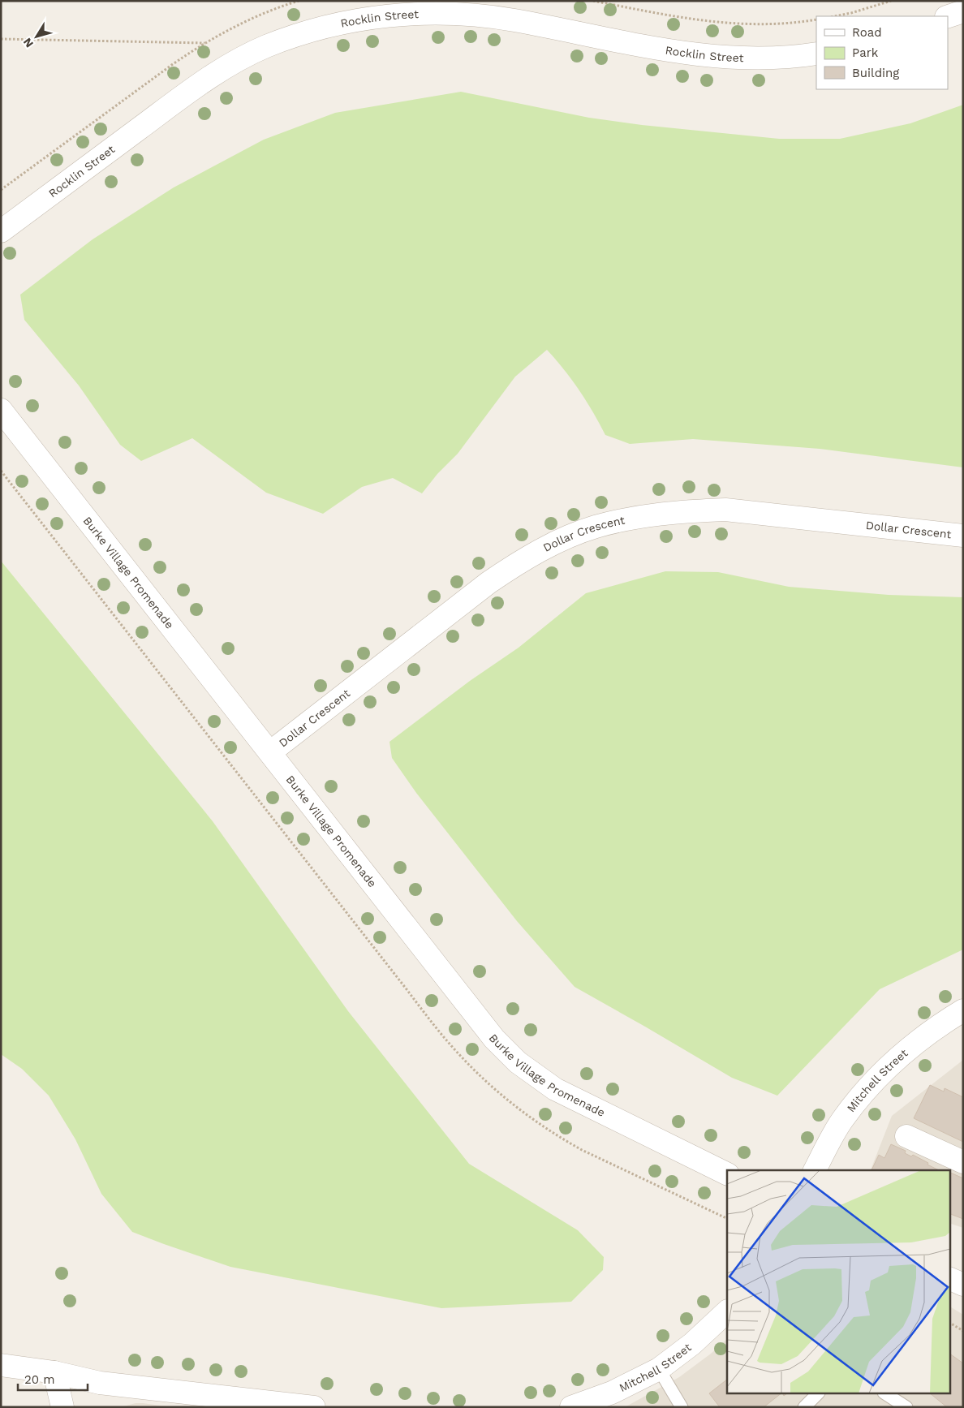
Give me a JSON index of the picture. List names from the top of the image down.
{
  "streets": {
    "street": [
      "Rocklin Street",
      "Dollar Crescent",
      "Burke Village Promenade",
      "Mitchell Street"
    ]
  },
  "crossings": [
    ["Dollar Crescent", "Burke Village Promenade"]
  ],
  "legend": ["Road", "Park", "Building"],
  "scale_bar": "20 m",
  "north": "bottom left"
}
